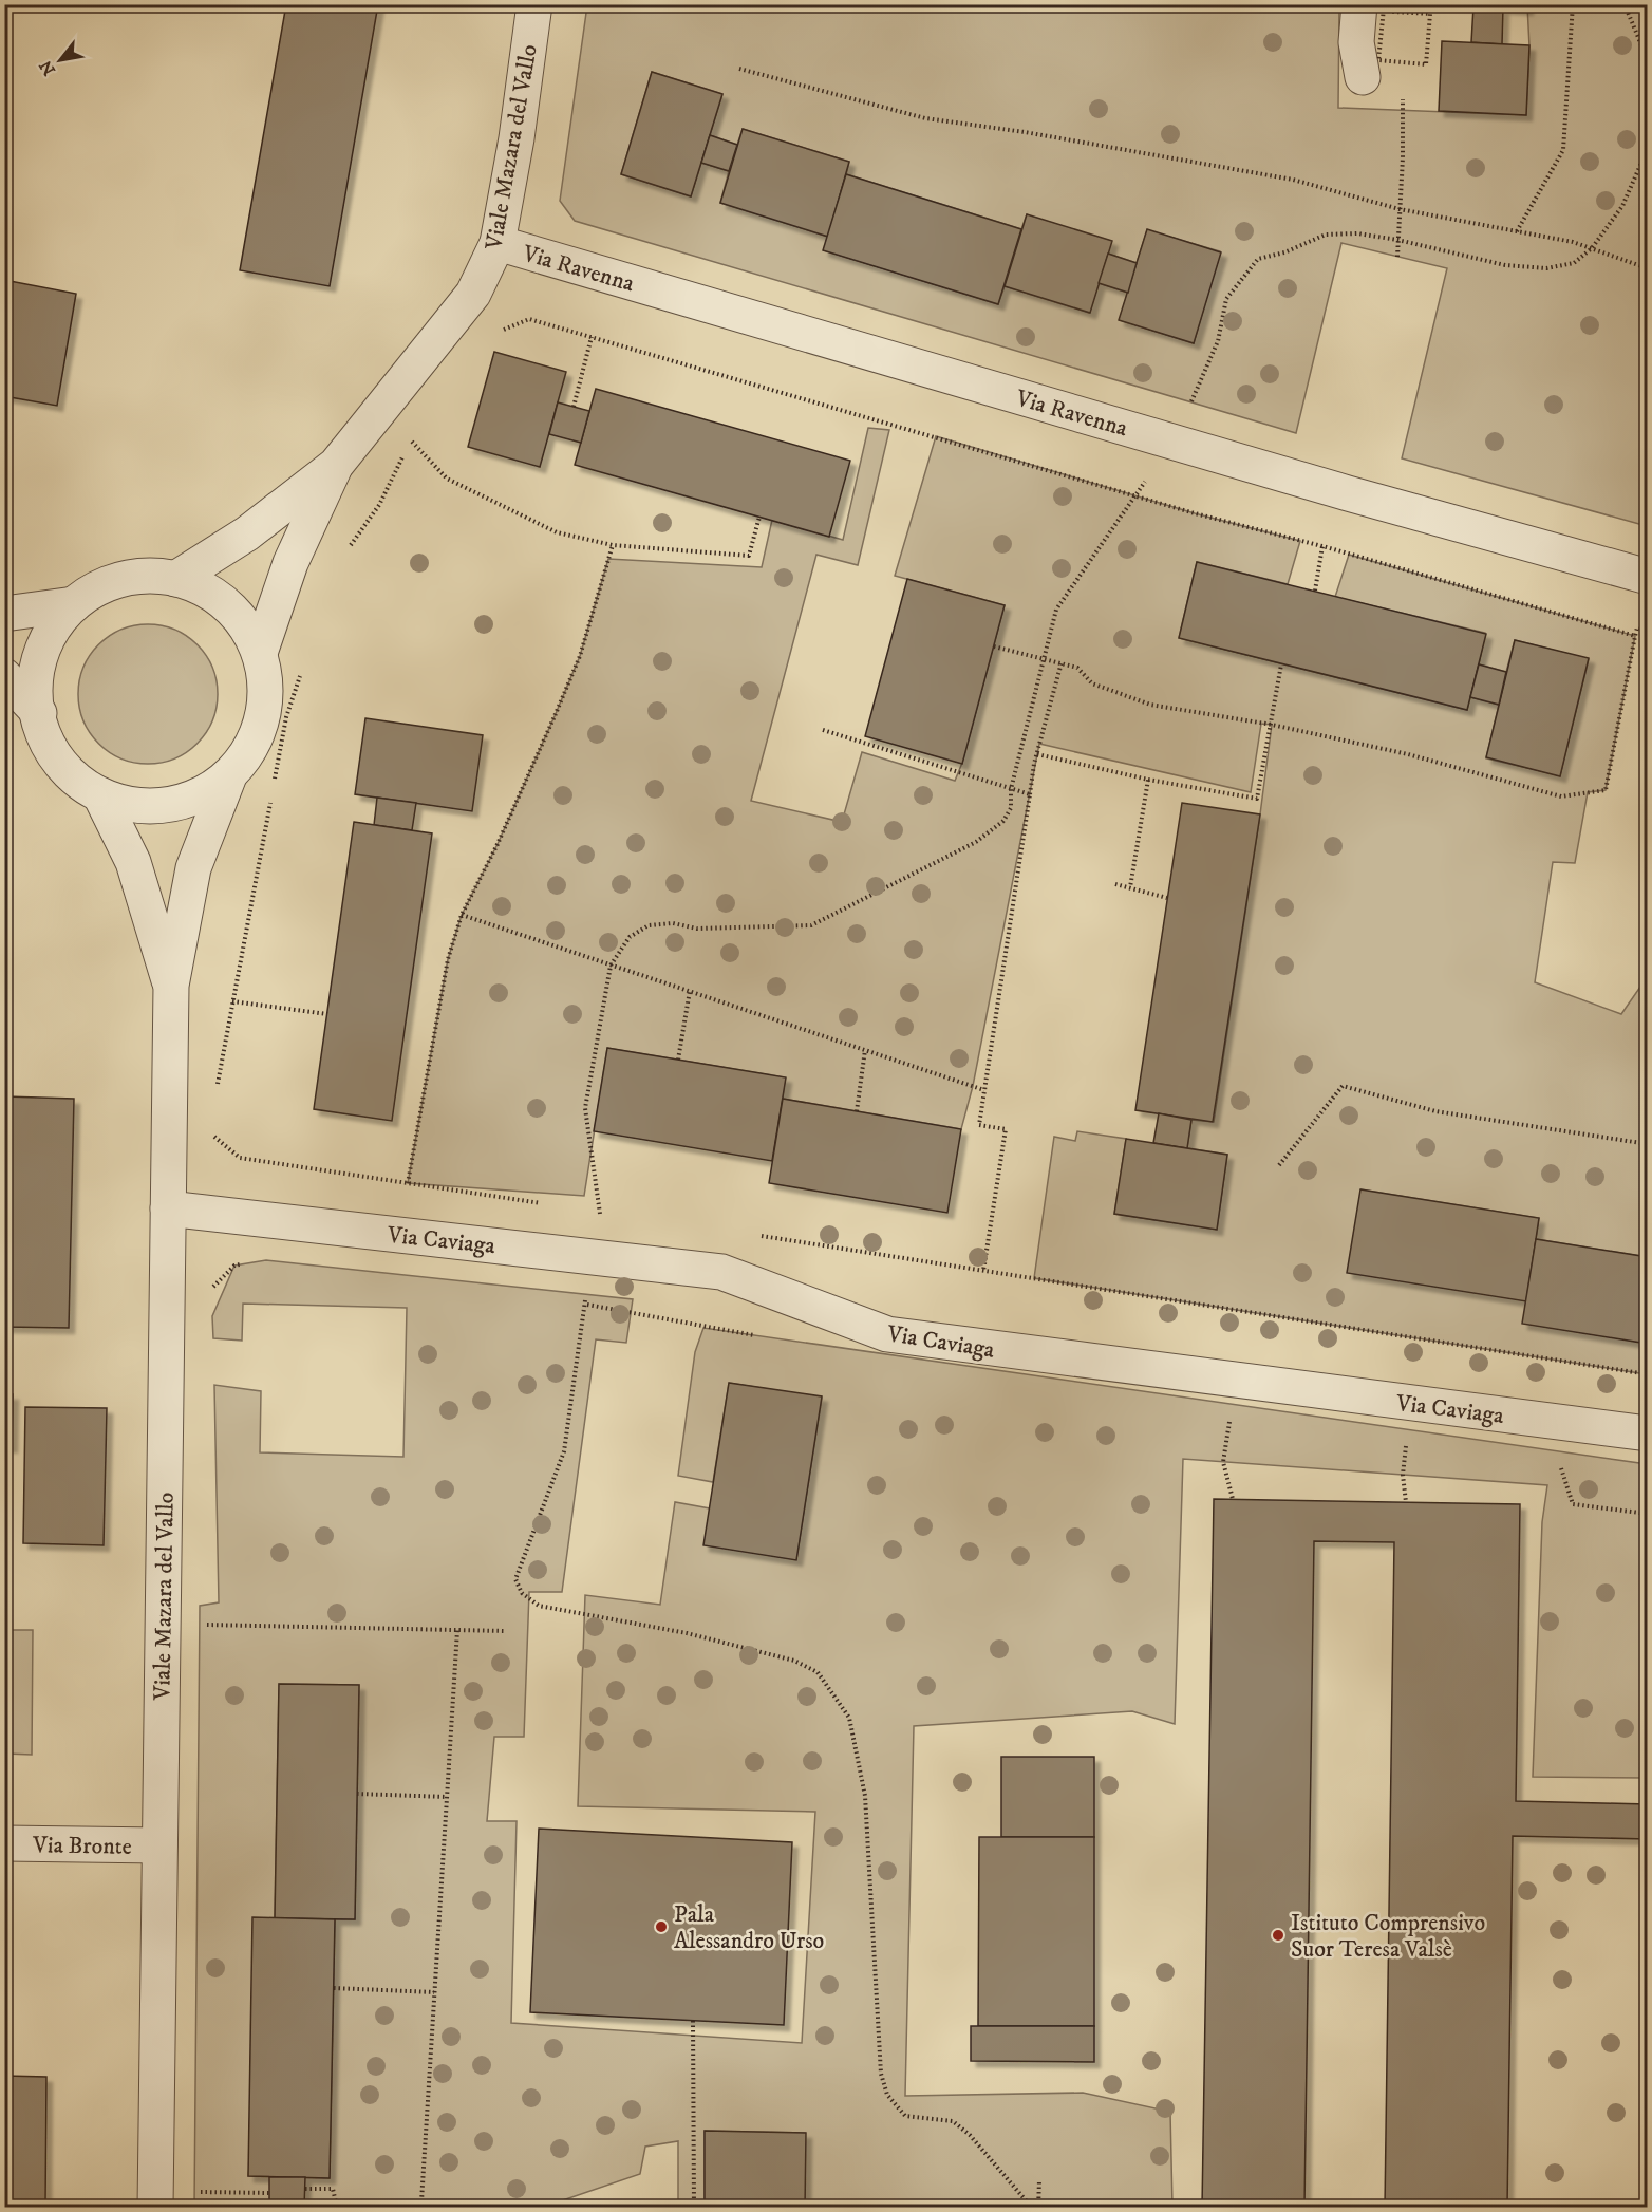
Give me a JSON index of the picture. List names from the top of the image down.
{
  "streets": {
    "street": [
      "Viale Mazara del Vallo",
      "Via Ravenna",
      "Via Caviaga",
      "Via Bronte"
    ]
  },
  "crossings": [
    ["Viale Mazara del Vallo", "Via Ravenna"],
    ["Viale Mazara del Vallo", "Via Caviaga"],
    ["Viale Mazara del Vallo", "Via Bronte"]
  ],
  "places": ["Pala Alessandro Urso", "Istituto Comprensivo Suor Teresa Valsè"],
  "north": "bottom left"
}
